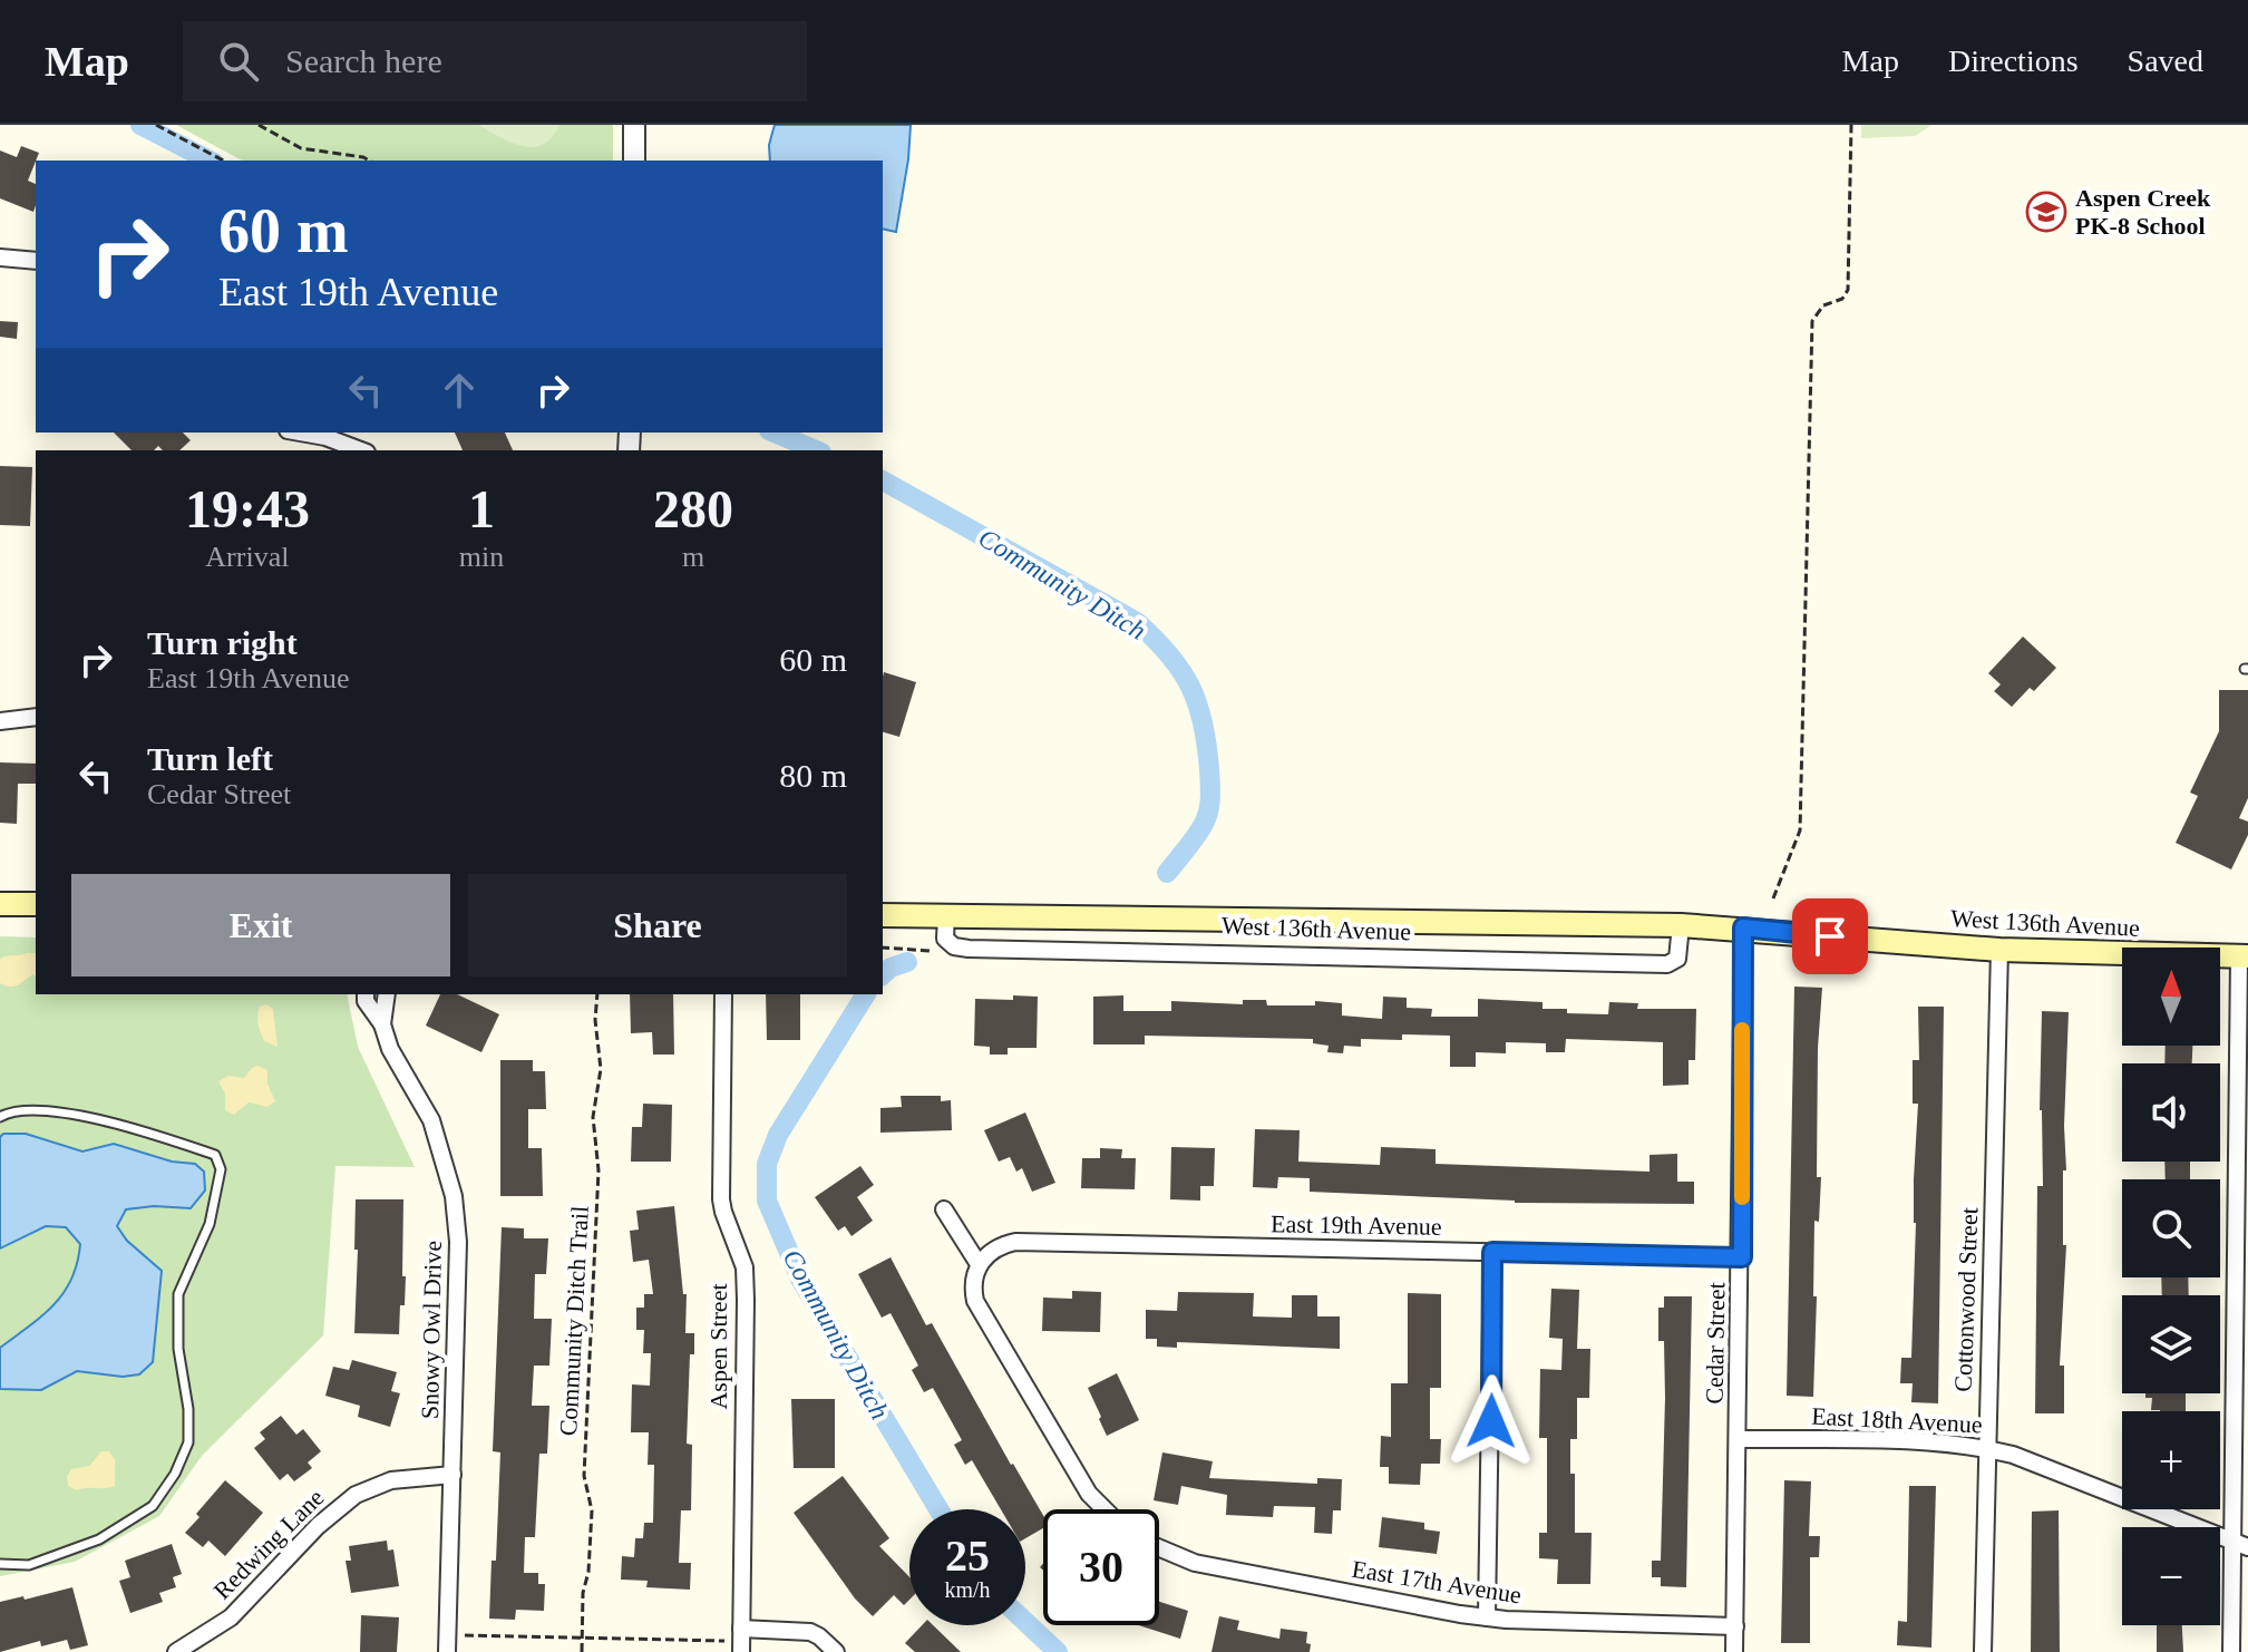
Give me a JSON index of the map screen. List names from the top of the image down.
{
  "streets": {
    "main road": ["West 136th Avenue"],
    "street": [
      "East 19th Avenue",
      "Cottonwood Street",
      "Snowy Owl Drive",
      "Cedar Street",
      "Aspen Street",
      "East 18th Avenue",
      "Redwing Lane",
      "East 17th Avenue"
    ],
    "path": ["Community Ditch Trail"]
  },
  "crossings": [
    ["West 136th Avenue", "Cottonwood Street"],
    ["West 136th Avenue", "Cedar Street"],
    ["East 19th Avenue", "Cedar Street"],
    ["Cottonwood Street", "East 18th Avenue"],
    ["Snowy Owl Drive", "Redwing Lane"],
    ["Cedar Street", "East 18th Avenue"],
    ["Cedar Street", "East 17th Avenue"]
  ],
  "water": ["Community Ditch"],
  "places": {
    "school or university": ["Aspen Creek PK-8 School"]
  },
  "north": "top",
  "page": {
    "header": "Map",
    "search": "Search here",
    "nav": ["Map", "Directions", "Saved"],
    "turn": ["60 m", "East 19th Avenue"],
    "eta": [
      "19:43",
      "Arrival",
      "1",
      "min",
      "280",
      "m"
    ],
    "list": [
      {
        "name": "Turn right",
        "note": "East 19th Avenue",
        "value": "60 m"
      },
      {
        "name": "Turn left",
        "note": "Cedar Street",
        "value": "80 m"
      }
    ],
    "buttons": ["Exit", "Share"],
    "map_buttons": ["+", "−"],
    "speed": "25 km/h",
    "limit": "30"
  }
}
